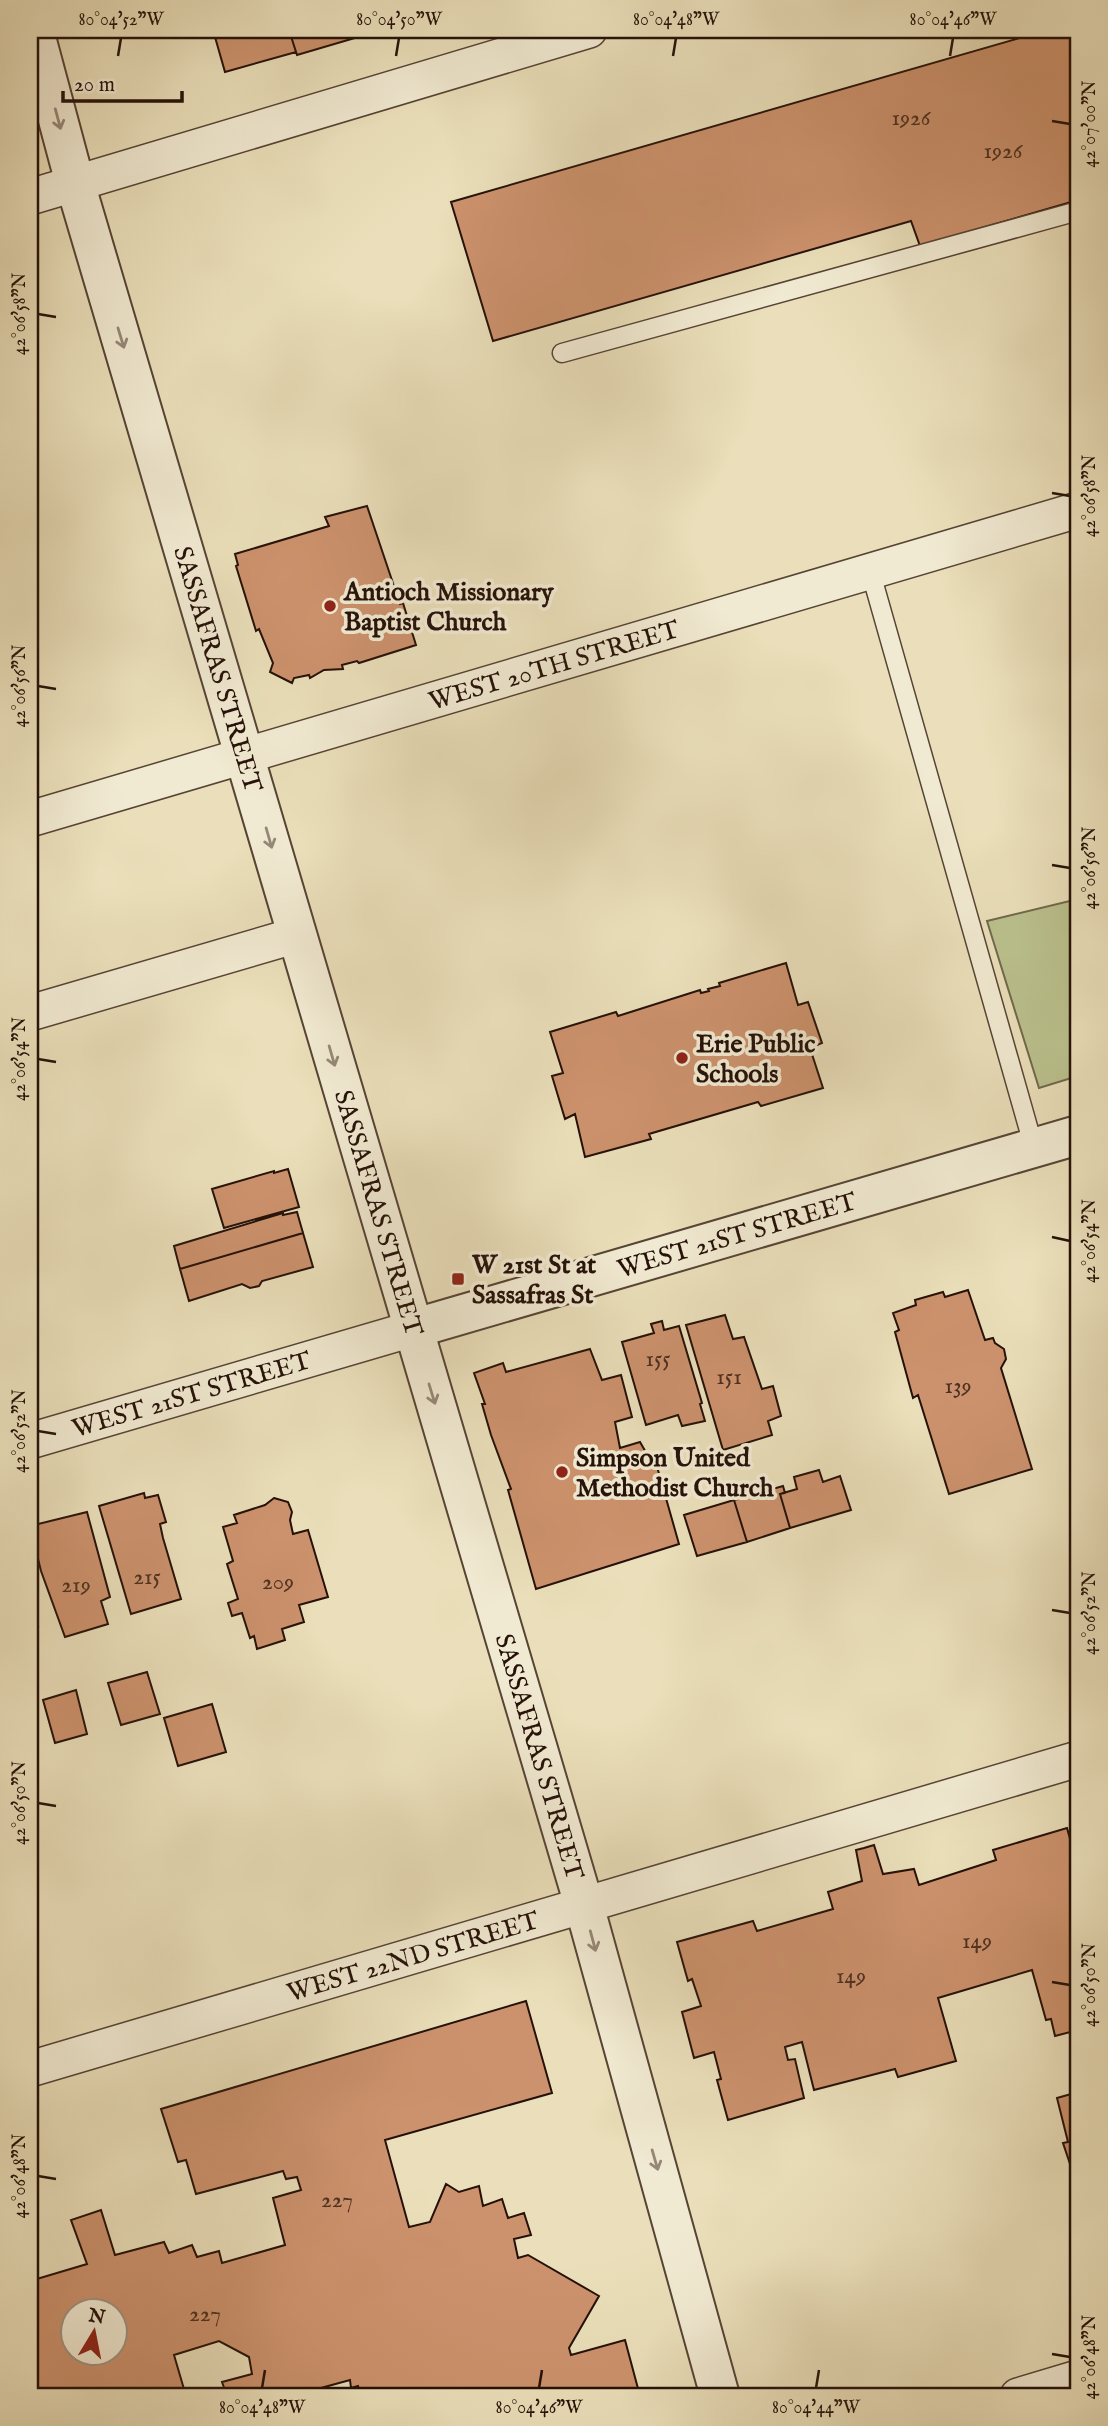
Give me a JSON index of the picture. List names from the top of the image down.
{
  "streets": {
    "street": [
      "WEST 20TH STREET",
      "SASSAFRAS STREET",
      "WEST 21ST STREET",
      "WEST 22ND STREET"
    ]
  },
  "crossings": [
    ["WEST 20TH STREET", "SASSAFRAS STREET"],
    ["SASSAFRAS STREET", "WEST 21ST STREET"],
    ["SASSAFRAS STREET", "WEST 22ND STREET"]
  ],
  "one_way": ["SASSAFRAS STREET"],
  "places": {
    "other": ["Antioch Missionary Baptist Church", "Erie Public Schools", "Simpson United Methodist Church"],
    "transit": ["W 21st St at Sassafras St"]
  },
  "house_numbers": [
    "1926",
    "1926",
    "155",
    "151",
    "139",
    "215",
    "209",
    "219",
    "149",
    "149",
    "227",
    "227"
  ],
  "scale_bar": "20 m",
  "north": "top",
  "coordinates": [
    "80°04'52\"W",
    "80°04'50\"W",
    "80°04'48\"W",
    "80°04'46\"W",
    "42°07'00\"N",
    "42°06'58\"N",
    "42°06'56\"N",
    "42°06'54\"N",
    "42°06'52\"N",
    "42°06'50\"N",
    "42°06'48\"N",
    "80°04'44\"W"
  ]
}
